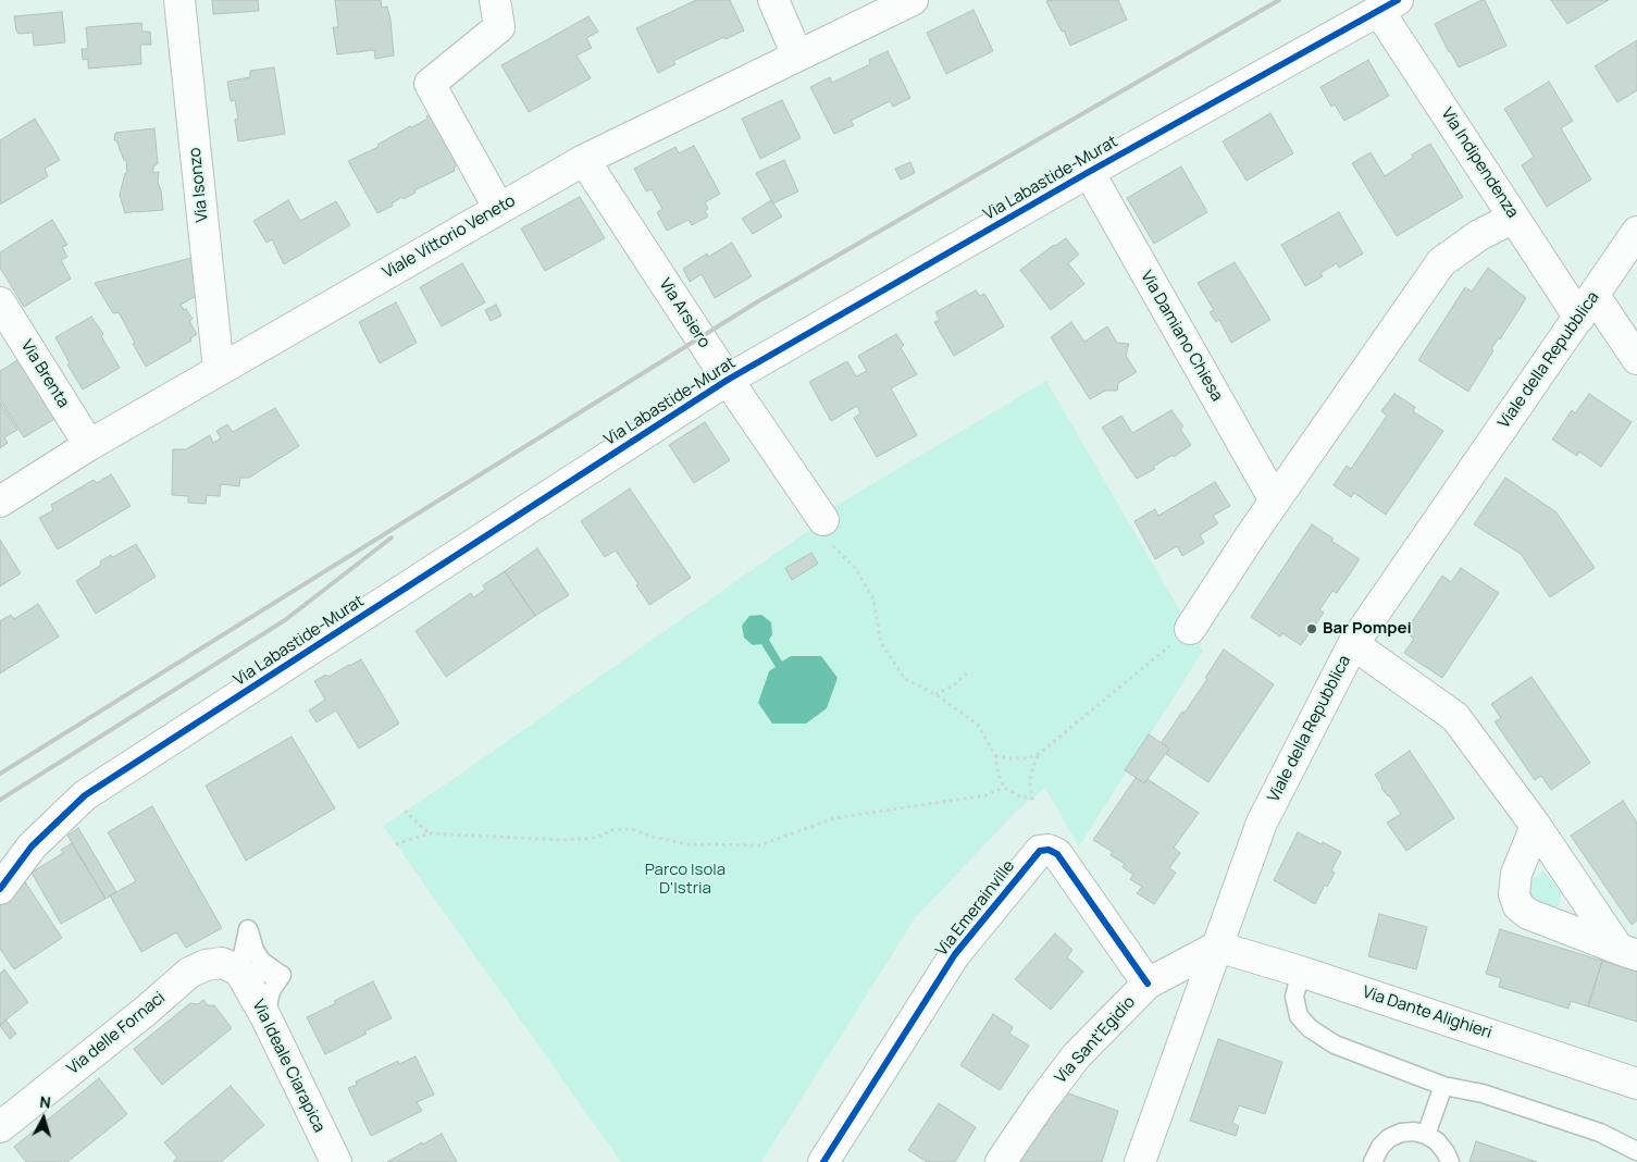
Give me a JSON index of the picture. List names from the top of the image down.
{
  "streets": {
    "street": [
      "Via Indipendenza",
      "Via Labastide-Murat",
      "Via Isonzo",
      "Viale Vittorio Veneto",
      "Via Arsiero",
      "Via Damiano Chiesa",
      "Viale della Repubblica",
      "Via Brenta",
      "Via Emerainville",
      "Via Dante Alighieri",
      "Via delle Fornaci",
      "Via Sant'Egidio",
      "Via Ideale Ciarapica"
    ]
  },
  "crossings": [
    ["Via Indipendenza", "Via Labastide-Murat"],
    ["Via Indipendenza", "Viale della Repubblica"],
    ["Via Labastide-Murat", "Via Arsiero"],
    ["Via Labastide-Murat", "Via Damiano Chiesa"],
    ["Via Isonzo", "Viale Vittorio Veneto"],
    ["Viale Vittorio Veneto", "Via Arsiero"],
    ["Viale Vittorio Veneto", "Via Brenta"],
    ["Viale della Repubblica", "Via Dante Alighieri"],
    ["Viale della Repubblica", "Via Sant'Egidio"],
    ["Via Emerainville", "Via Sant'Egidio"],
    ["Via Dante Alighieri", "Via Sant'Egidio"],
    ["Via delle Fornaci", "Via Ideale Ciarapica"]
  ],
  "parks": ["Parco Isola D'Istria"],
  "places": ["Bar Pompei"],
  "north": "top"
}
